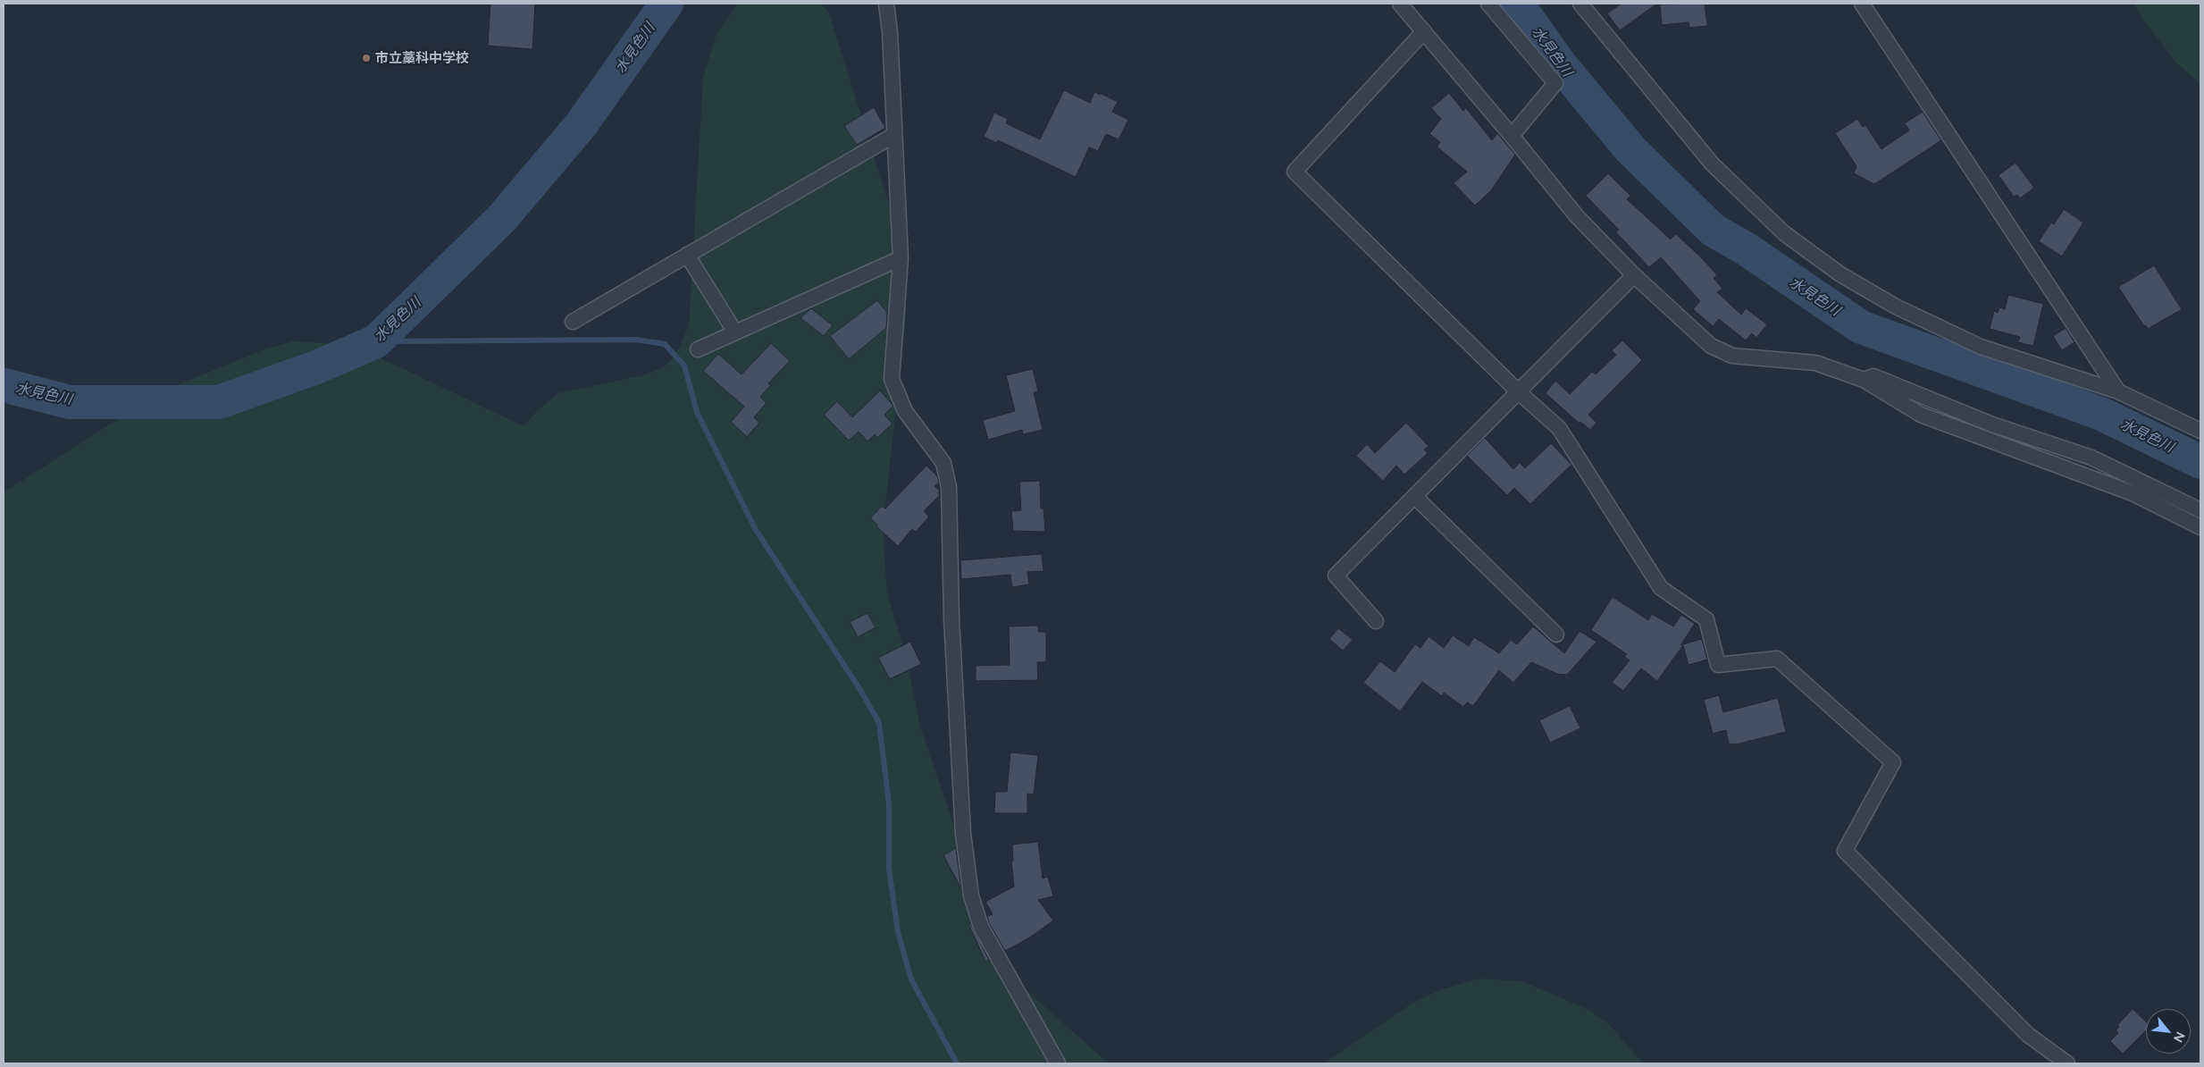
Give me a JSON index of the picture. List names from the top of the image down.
{
  "water": ["水見色川"],
  "places": ["市立藁科中学校"],
  "north": "bottom right"
}
